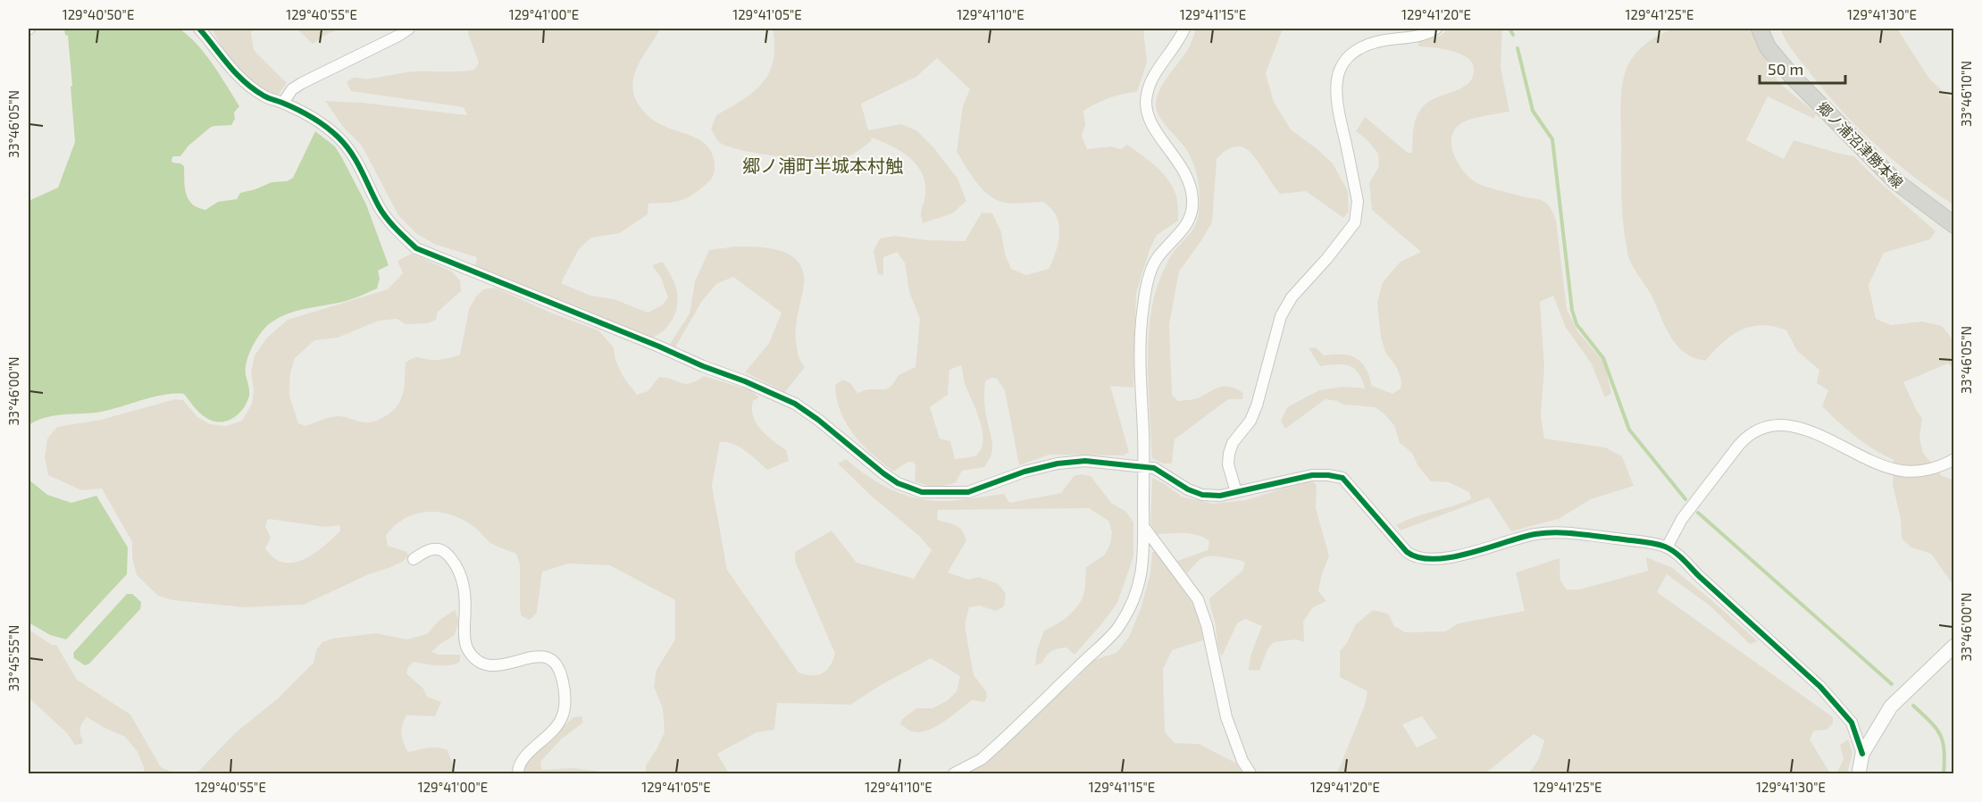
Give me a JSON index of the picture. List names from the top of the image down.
{
  "streets": {
    "main road": ["郷ノ浦沼津勝本線"]
  },
  "districts": ["郷ノ浦町半城本村触"],
  "scale_bar": "50 m",
  "coordinates": [
    "129°40'50\"E",
    "129°40'55\"E",
    "129°41'00\"E",
    "129°41'05\"E",
    "129°41'10\"E",
    "129°41'15\"E",
    "129°41'20\"E",
    "129°41'25\"E",
    "129°41'30\"E",
    "33°46'10\"N",
    "33°46'05\"N",
    "33°46'00\"N",
    "33°45'55\"N"
  ]
}
